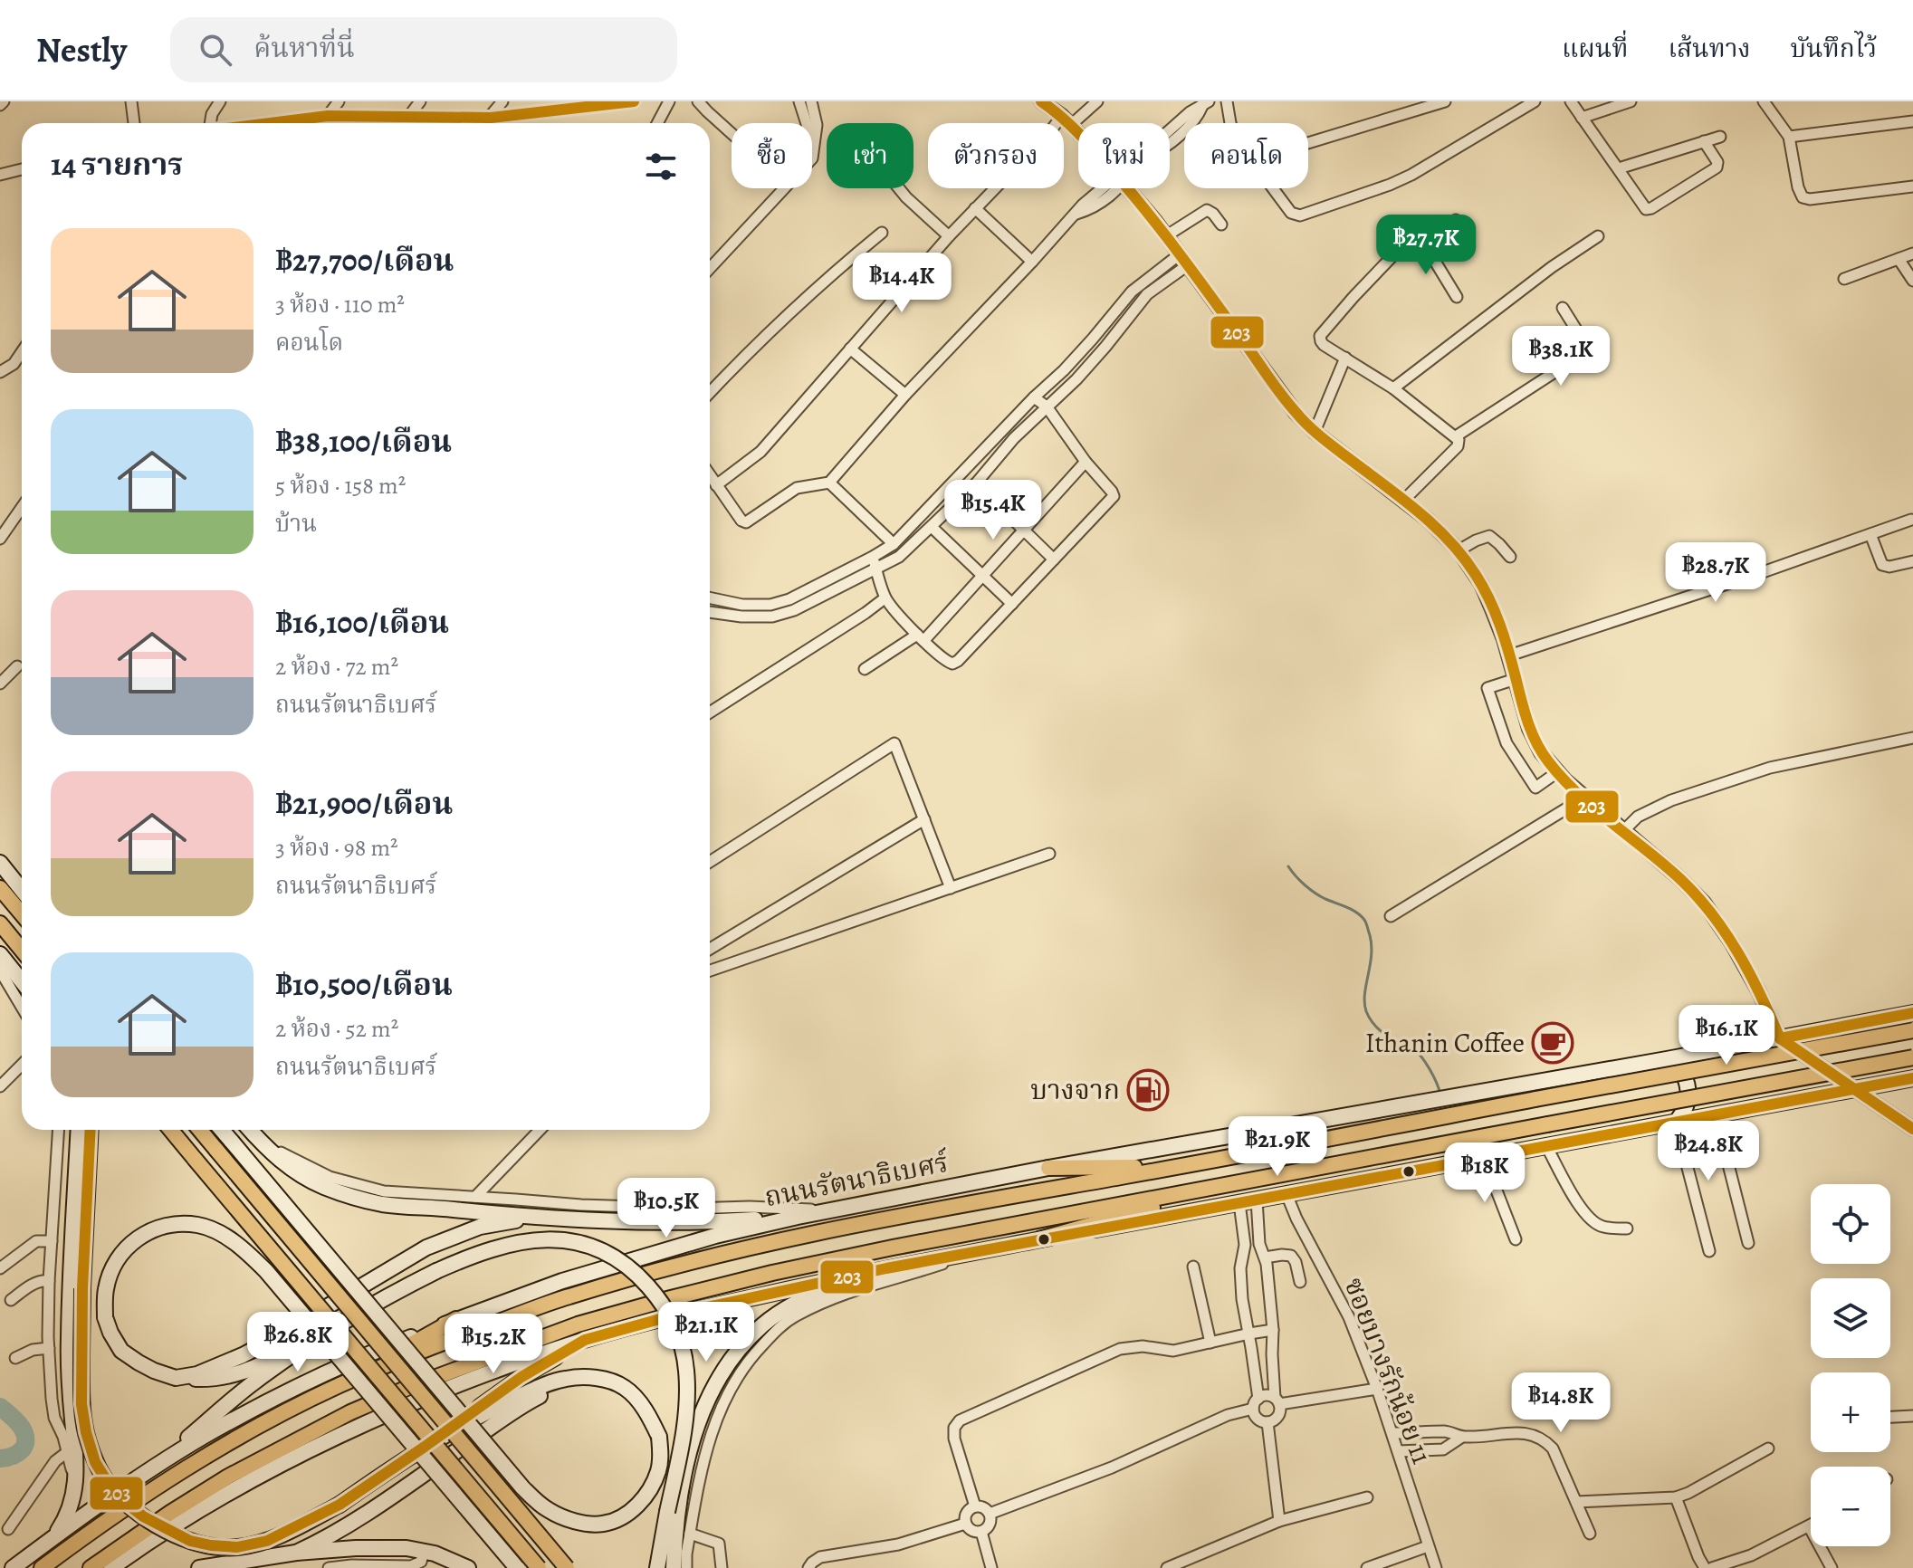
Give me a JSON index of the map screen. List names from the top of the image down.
{
  "streets": {
    "main road": ["ถนนรัตนาธิเบศร์"],
    "street": ["ซอยบางรักน้อย 11"]
  },
  "places": {
    "cafe": ["Ithanin Coffee"],
    "fuel station": ["บางจาก"]
  },
  "lines": ["transit line 203"],
  "page": {
    "header": "Nestly",
    "search": "ค้นหาที่นี่",
    "nav": ["แผนที่", "เส้นทาง", "บันทึกไว้"],
    "chip": [
      "ซื้อ",
      "เช่า",
      "ตัวกรอง",
      "ใหม่",
      "คอนโด"
    ],
    "heading": "14 รายการ",
    "list": [
      {
        "name": "฿27,700/เดือน",
        "note": "3 ห้อง · 110 m² · คอนโด"
      },
      {
        "name": "฿38,100/เดือน",
        "note": "5 ห้อง · 158 m² · บ้าน"
      },
      {
        "name": "฿16,100/เดือน",
        "note": "2 ห้อง · 72 m² · ถนนรัตนาธิเบศร์"
      },
      {
        "name": "฿21,900/เดือน",
        "note": "3 ห้อง · 98 m² · ถนนรัตนาธิเบศร์"
      },
      {
        "name": "฿10,500/เดือน",
        "note": "2 ห้อง · 52 m² · ถนนรัตนาธิเบศร์"
      }
    ],
    "price": [
      "฿27.7K",
      "฿14.4K",
      "฿38.1K",
      "฿15.4K",
      "฿28.7K",
      "฿16.1K",
      "฿21.9K",
      "฿24.8K",
      "฿18K",
      "฿10.5K",
      "฿21.1K",
      "฿26.8K",
      "฿15.2K",
      "฿14.8K"
    ],
    "map_buttons": ["+", "−"]
  }
}
